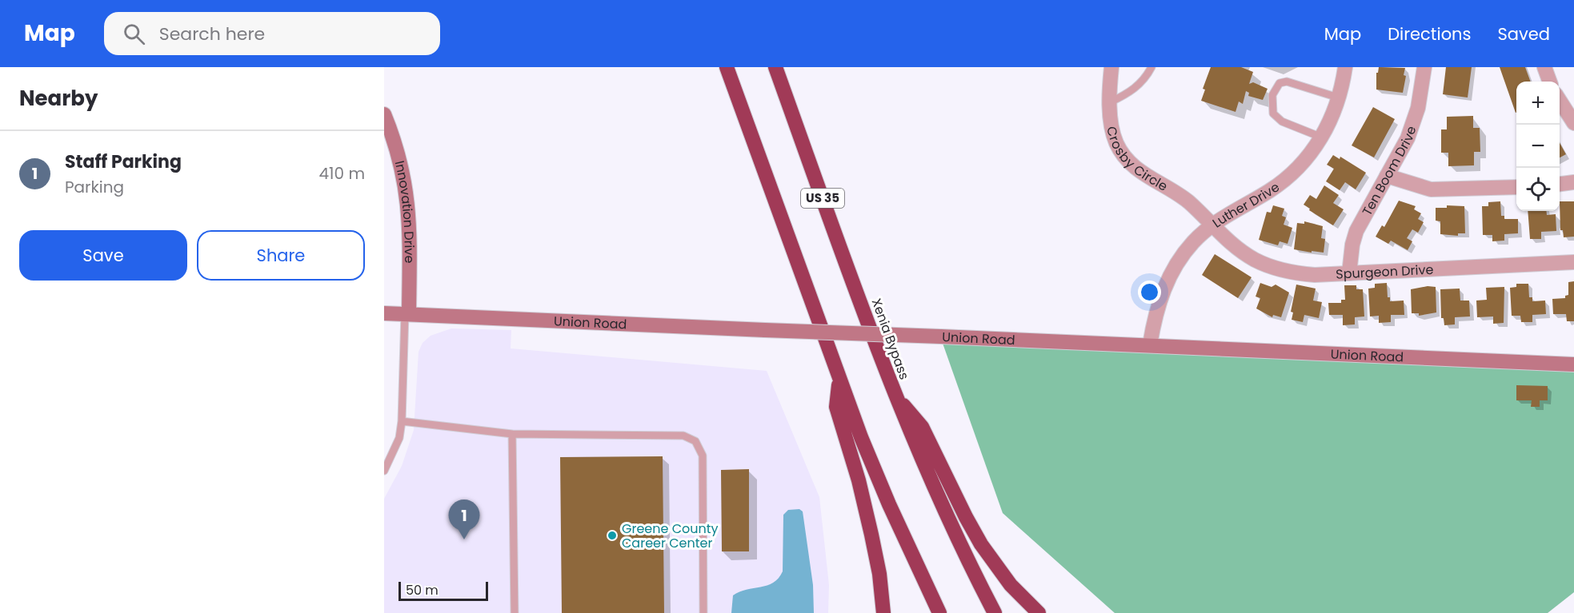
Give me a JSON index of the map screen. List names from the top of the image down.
{
  "streets": {
    "highway": ["US 35", "Xenia Bypass"],
    "street": [
      "Crosby Circle",
      "Ten Boom Drive",
      "Luther Drive",
      "Innovation Drive",
      "Spurgeon Drive",
      "Union Road"
    ]
  },
  "crossings": [
    ["Crosby Circle", "Luther Drive"],
    ["Crosby Circle", "Spurgeon Drive"],
    ["Ten Boom Drive", "Spurgeon Drive"],
    ["Luther Drive", "Spurgeon Drive"],
    ["Luther Drive", "Union Road"],
    ["Innovation Drive", "Union Road"]
  ],
  "places": ["Greene County Career Center"],
  "scale_bar": "50 m",
  "page": {
    "header": "Map",
    "search": "Search here",
    "nav": ["Map", "Directions", "Saved"],
    "heading": "Nearby",
    "map_buttons": ["+", "−"],
    "list": [
      {
        "mark": "1",
        "name": "Staff Parking",
        "note": "Parking",
        "value": "410 m"
      }
    ],
    "buttons": ["Save", "Share"],
    "pins": "1",
    "scale": "50 m"
  }
}
